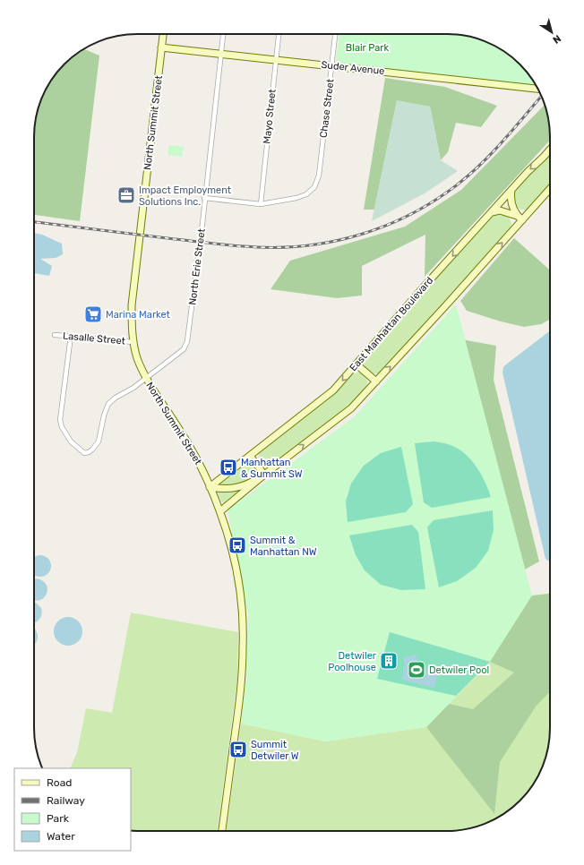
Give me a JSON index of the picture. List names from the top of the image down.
{
  "streets": {
    "street": [
      "Suder Avenue",
      "Chase Street",
      "Mayo Street",
      "North Summit Street",
      "North Erie Street",
      "East Manhattan Boulevard",
      "Lasalle Street"
    ]
  },
  "crossings": [
    ["Suder Avenue", "Chase Street"],
    ["Suder Avenue", "Mayo Street"],
    ["Suder Avenue", "North Summit Street"],
    ["Suder Avenue", "North Erie Street"],
    ["Chase Street", "Mayo Street"],
    ["North Summit Street", "North Erie Street"],
    ["North Summit Street", "East Manhattan Boulevard"],
    ["North Summit Street", "Lasalle Street"],
    ["North Erie Street", "Lasalle Street"]
  ],
  "parks": ["Blair Park"],
  "places": {
    "office": ["Impact Employment Solutions Inc."],
    "supermarket": ["Marina Market"],
    "bus stop": ["Manhattan & Summit SW", "Summit & Manhattan NW", "Summit Detwiler W"],
    "building": ["Detwiler Poolhouse"],
    "sports": ["Detwiler Pool"]
  },
  "legend": [
    "Road",
    "Railway",
    "Park",
    "Water"
  ],
  "north": "bottom right"
}
